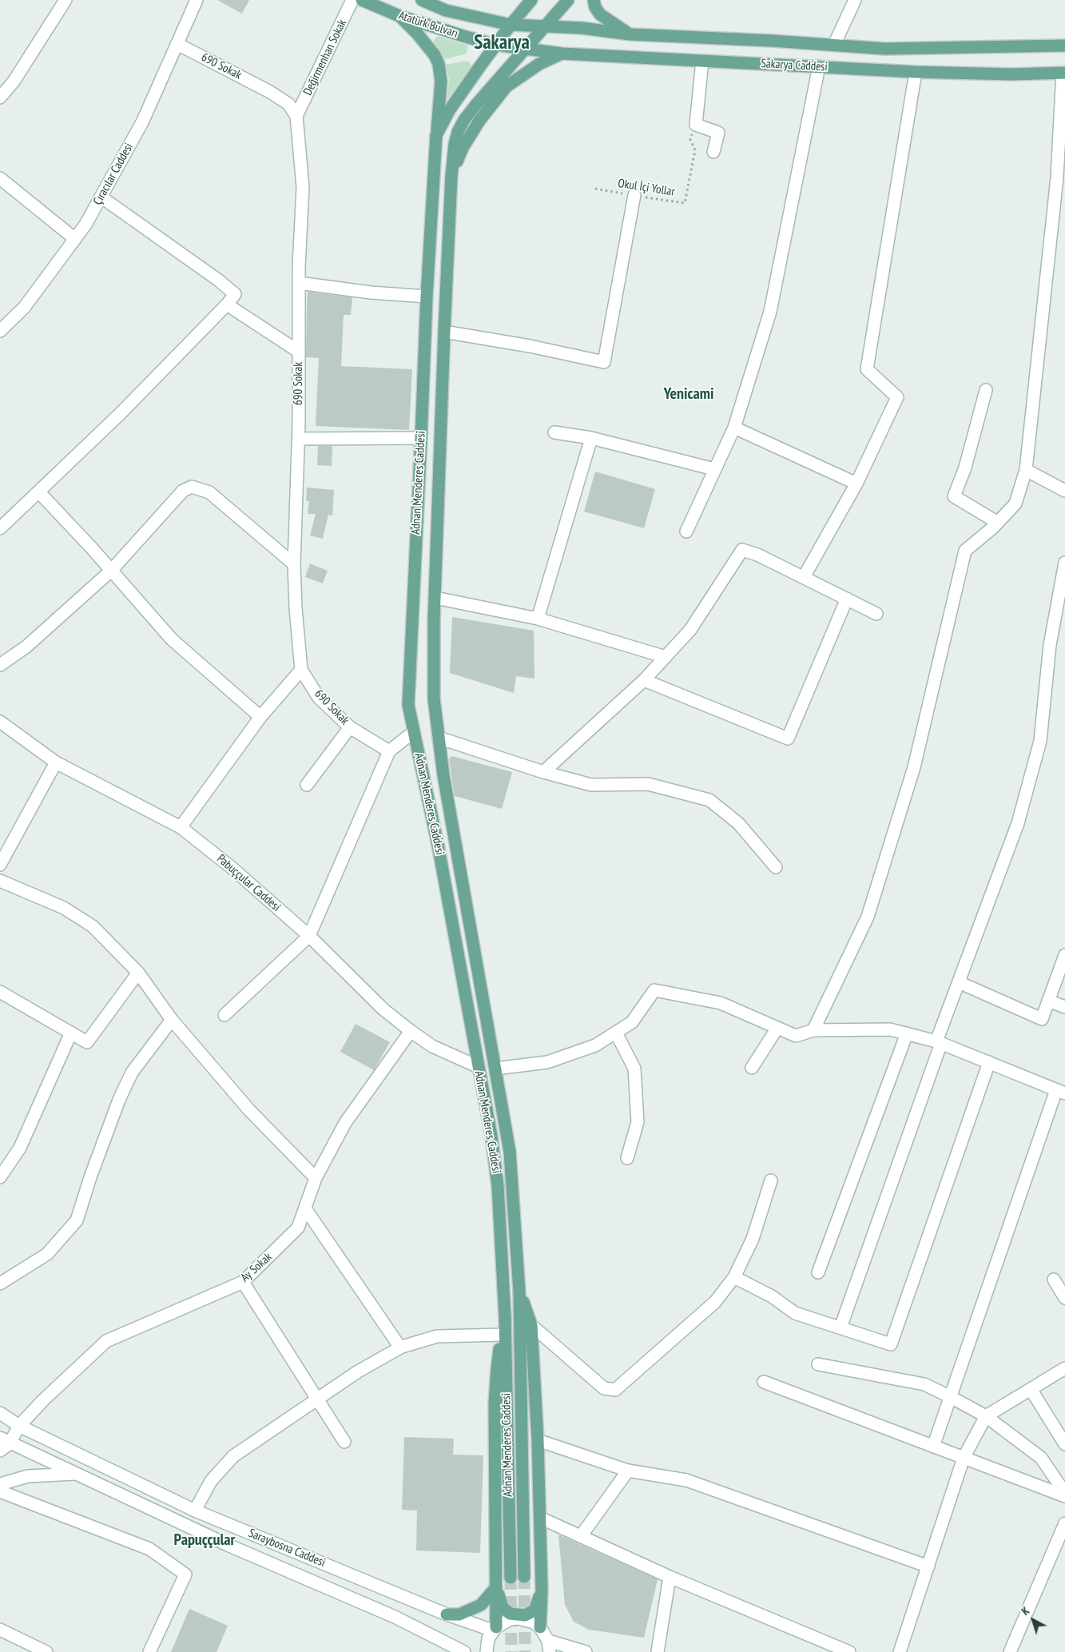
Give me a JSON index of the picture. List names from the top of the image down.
{
  "streets": {
    "main road": ["Atatürk Bulvarı", "Sakarya Caddesi", "Adnan Menderes Caddesi"],
    "street": [
      "Değirmenhan Sokak",
      "690 Sokak",
      "Çıracılar Caddesi",
      "Pabuççular Caddesi",
      "Ay Sokak",
      "Saraybosna Caddesi"
    ],
    "path": ["Okul İçi Yollar"]
  },
  "crossings": [
    ["Atatürk Bulvarı", "Sakarya Caddesi"],
    ["Atatürk Bulvarı", "Adnan Menderes Caddesi"],
    ["Değirmenhan Sokak", "690 Sokak"],
    ["Sakarya Caddesi", "Adnan Menderes Caddesi"],
    ["690 Sokak", "Çıracılar Caddesi"],
    ["Adnan Menderes Caddesi", "Pabuççular Caddesi"],
    ["Pabuççular Caddesi", "Ay Sokak"],
    ["Ay Sokak", "Saraybosna Caddesi"]
  ],
  "districts": ["Sakarya", "Yenicami", "Papuççular"],
  "north": "top left"
}
